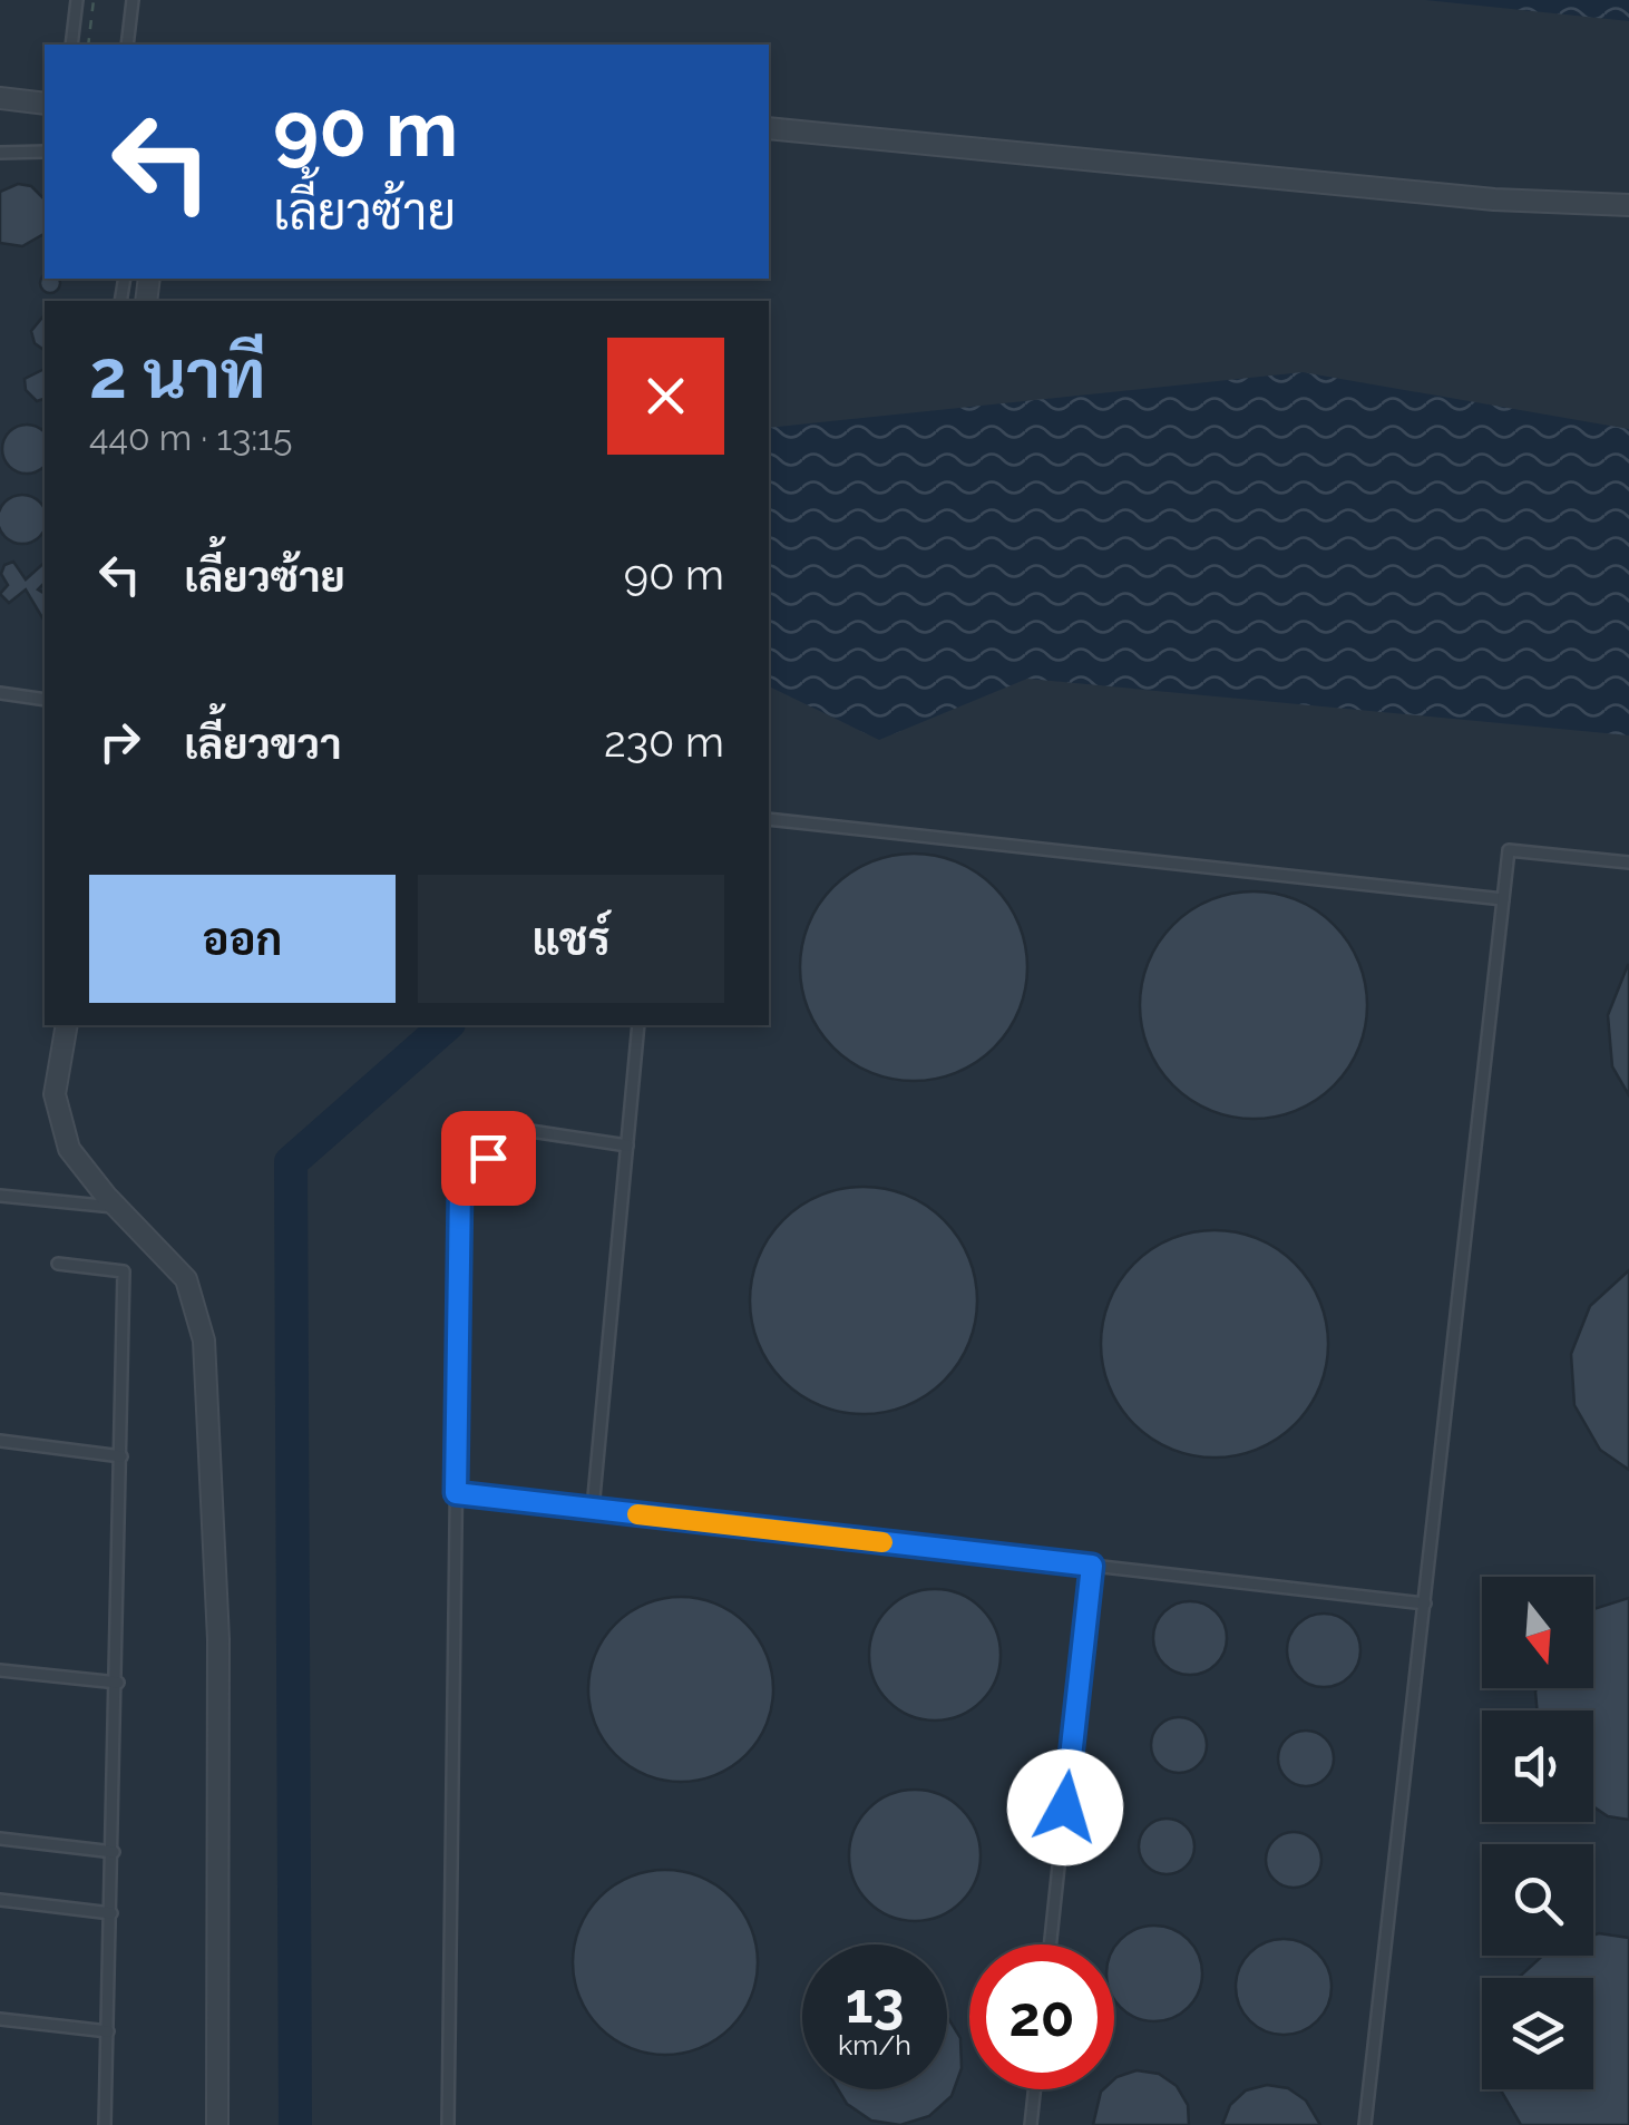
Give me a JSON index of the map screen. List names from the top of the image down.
{
  "north": "bottom",
  "page": {
    "turn": ["90 m", "เลี้ยวซ้าย"],
    "heading": ["2 นาที", "440 m · 13:15"],
    "list": [
      {
        "name": "เลี้ยวซ้าย",
        "value": "90 m"
      },
      {
        "name": "เลี้ยวขวา",
        "value": "230 m"
      }
    ],
    "buttons": ["ออก", "แชร์"],
    "speed": "13 km/h",
    "limit": "20"
  }
}
